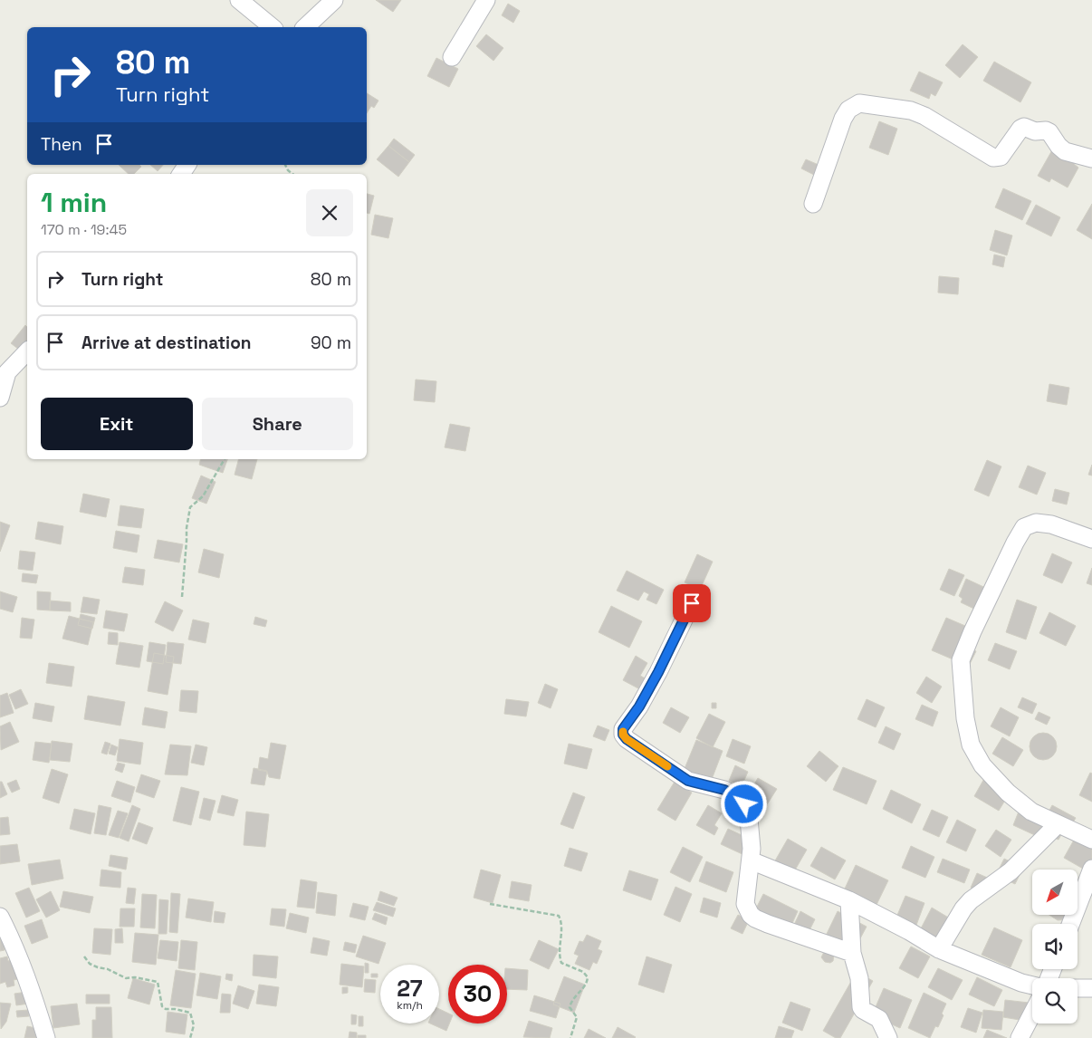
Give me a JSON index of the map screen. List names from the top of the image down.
{
  "north": "bottom left",
  "page": {
    "turn": ["80 m", "Turn right"],
    "then": "Then",
    "heading": ["1 min", "170 m · 19:45"],
    "list": [
      {
        "name": "Turn right",
        "value": "80 m"
      },
      {
        "name": "Arrive at destination",
        "value": "90 m"
      }
    ],
    "buttons": ["Exit", "Share"],
    "speed": "27 km/h",
    "limit": "30"
  }
}
